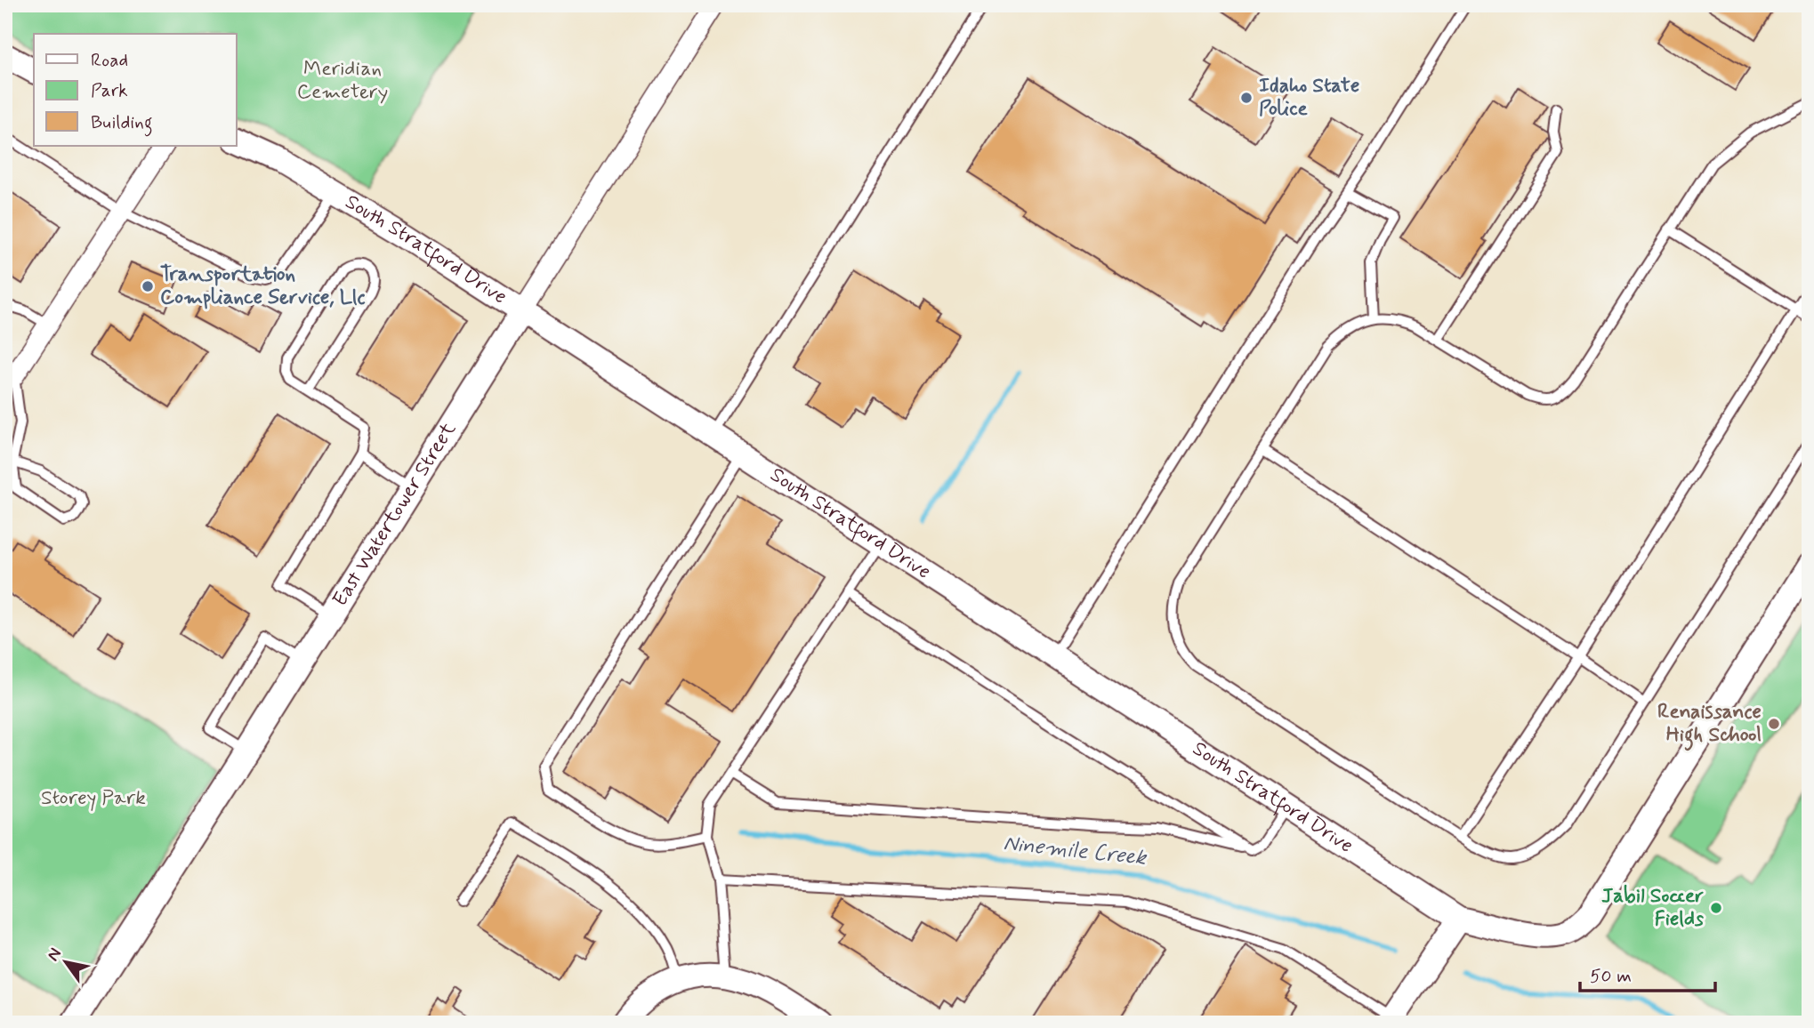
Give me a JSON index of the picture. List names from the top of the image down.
{
  "streets": {
    "street": ["South Stratford Drive", "East Watertower Street"]
  },
  "crossings": [
    ["South Stratford Drive", "East Watertower Street"]
  ],
  "water": ["Ninemile Creek"],
  "parks": ["Meridian Cemetery", "Storey Park"],
  "places": [
    "Idaho State Police",
    "Transportation Compliance Service, Llc",
    "Renaissance High School",
    "Jabil Soccer Fields"
  ],
  "legend": ["Road", "Park", "Building"],
  "scale_bar": "50 m",
  "north": "top left"
}
